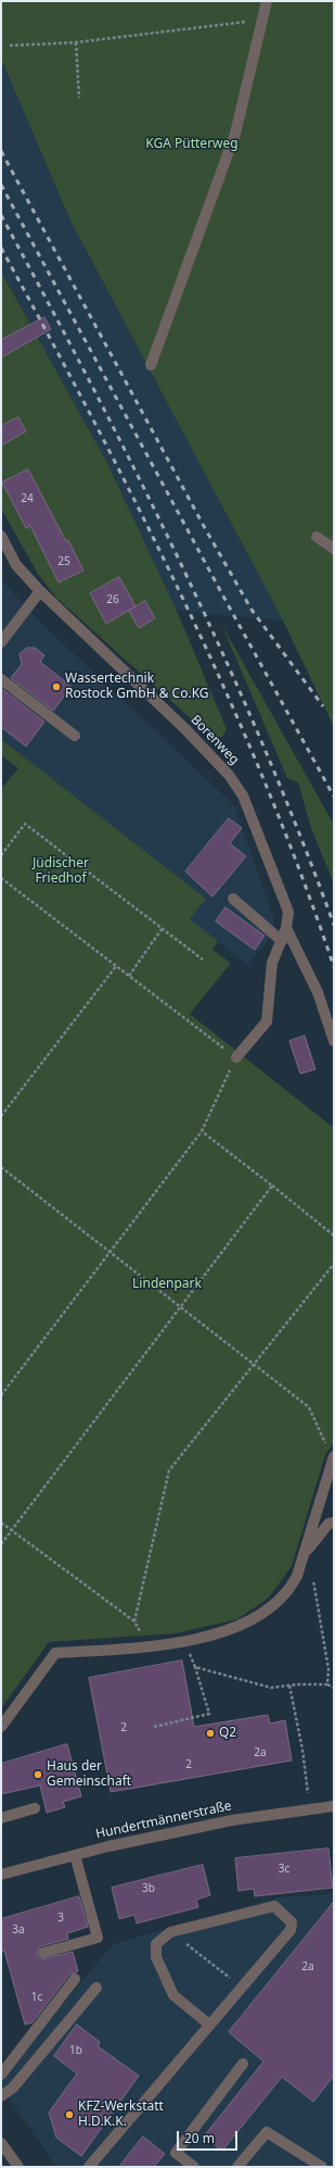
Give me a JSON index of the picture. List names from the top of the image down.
{
  "streets": {
    "street": ["Borenweg", "Hundertmännerstraße"]
  },
  "parks": ["KGA Pütterweg", "Jüdischer Friedhof", "Lindenpark"],
  "places": [
    "Wassertechnik Rostock GmbH & Co.KG",
    "Q2",
    "Haus der Gemeinschaft",
    "KFZ-Werkstatt H.D.K.K."
  ],
  "house_numbers": [
    "24",
    "25",
    "26",
    "2",
    "2a",
    "2",
    "3c",
    "3b",
    "3",
    "3a",
    "2a",
    "1c",
    "1b"
  ],
  "scale_bar": "20 m"
}
